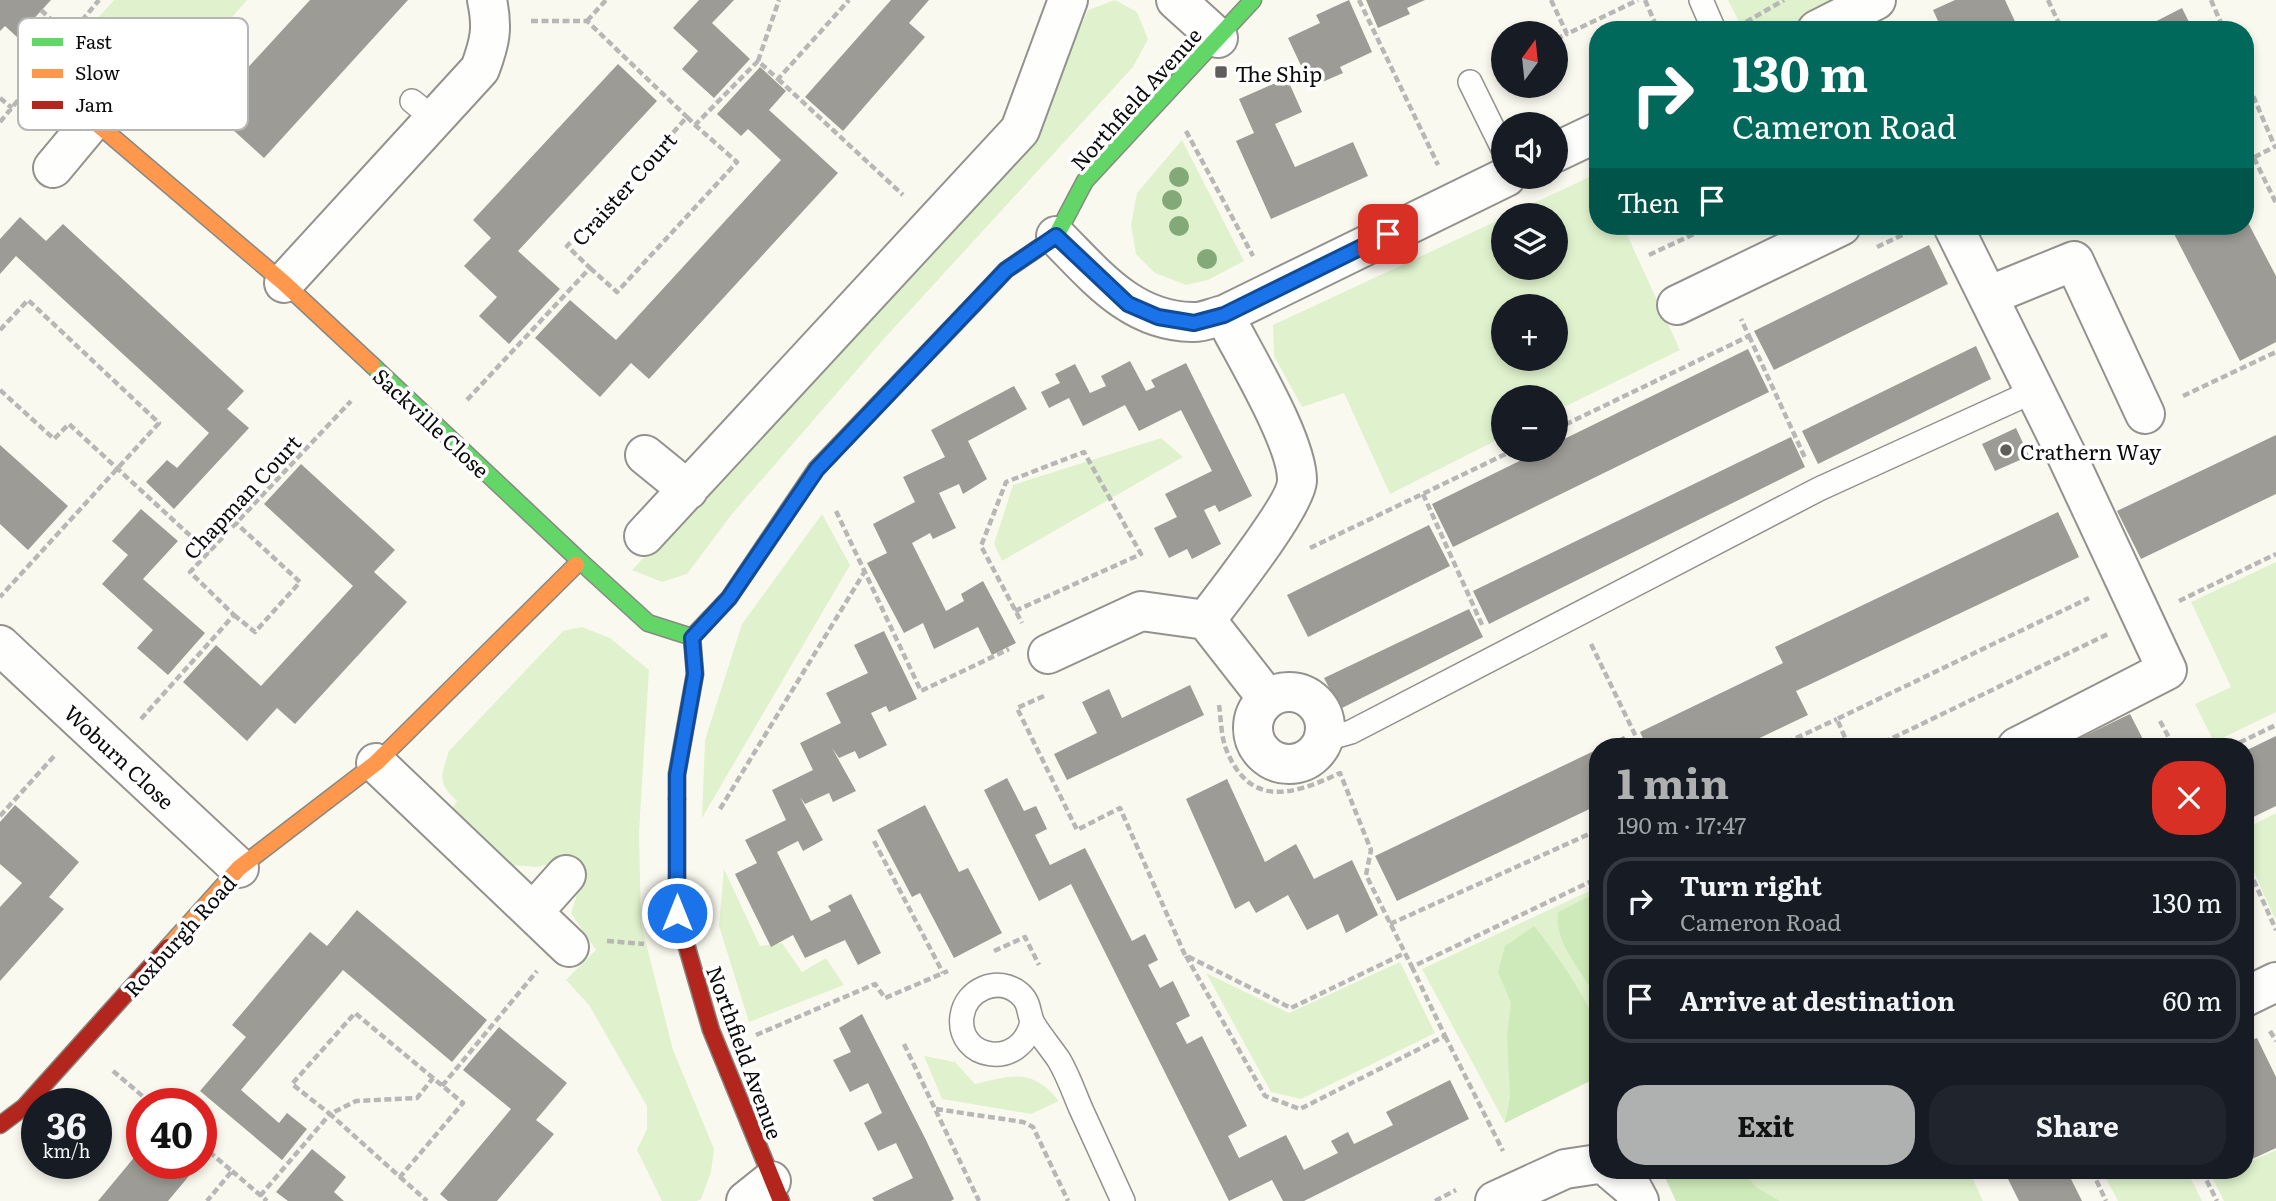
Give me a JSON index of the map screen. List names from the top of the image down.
{
  "streets": {
    "street": [
      "Northfield Avenue",
      "Sackville Close",
      "Woburn Close",
      "Roxburgh Road"
    ],
    "path": ["Craister Court", "Chapman Court"]
  },
  "crossings": [
    ["Craister Court", "Sackville Close"],
    ["Sackville Close", "Chapman Court"],
    ["Sackville Close", "Roxburgh Road"],
    ["Woburn Close", "Roxburgh Road"]
  ],
  "places": {
    "transit": ["The Ship"],
    "other": ["Crathern Way"]
  },
  "legend": ["Fast", "Slow", "Jam"],
  "north": "top",
  "page": {
    "map_buttons": ["+", "−"],
    "turn": ["130 m", "Cameron Road"],
    "then": "Then",
    "heading": ["1 min", "190 m · 17:47"],
    "list": [
      {
        "name": "Turn right",
        "note": "Cameron Road",
        "value": "130 m"
      },
      {
        "name": "Arrive at destination",
        "value": "60 m"
      }
    ],
    "buttons": ["Exit", "Share"],
    "speed": "36 km/h",
    "limit": "40"
  }
}
